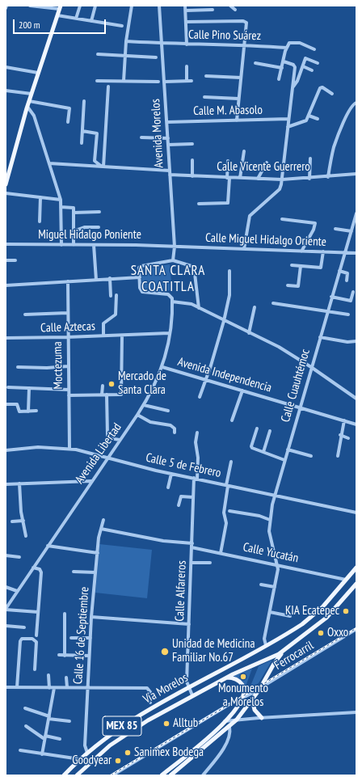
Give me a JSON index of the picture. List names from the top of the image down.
{
  "streets": {
    "main road": ["Vía Morelos", "MEX 85"],
    "street": [
      "Calle Pino Suárez",
      "Calle M. Abasolo",
      "Avenida Morelos",
      "Calle Vicente Guerrero",
      "Miguel Hidalgo Poniente",
      "Calle Miguel Hidalgo Oriente",
      "Calle Aztecas",
      "Moctezuma",
      "Avenida Independencia",
      "Calle Cuauhtémoc",
      "Avenida Libertad",
      "Calle 5 de Febrero",
      "Calle Yucatán",
      "Calle Alfareros",
      "Calle 16 de Septiembre",
      "Ferrocarril"
    ]
  },
  "crossings": [
    ["Calle Pino Suárez", "Avenida Morelos"],
    ["Calle M. Abasolo", "Avenida Morelos"],
    ["Avenida Morelos", "Calle Vicente Guerrero"],
    ["Avenida Morelos", "Miguel Hidalgo Poniente"],
    ["Avenida Morelos", "Calle Miguel Hidalgo Oriente"],
    ["Miguel Hidalgo Poniente", "Calle Miguel Hidalgo Oriente"],
    ["Calle Miguel Hidalgo Oriente", "Calle Cuauhtémoc"],
    ["Calle Aztecas", "Moctezuma"],
    ["Calle Aztecas", "Avenida Libertad"],
    ["Moctezuma", "Calle 5 de Febrero"],
    ["Avenida Independencia", "Calle Cuauhtémoc"],
    ["Avenida Independencia", "Avenida Libertad"],
    ["Calle Cuauhtémoc", "Calle 5 de Febrero"],
    ["Calle Cuauhtémoc", "Calle Yucatán"],
    ["Avenida Libertad", "Calle 5 de Febrero"],
    ["Calle 5 de Febrero", "Calle Alfareros"],
    ["Calle Yucatán", "Calle Alfareros"],
    ["Calle Yucatán", "Calle 16 de Septiembre"],
    ["Calle Yucatán", "Vía Morelos"],
    ["Calle Alfareros", "Vía Morelos"],
    ["Calle 16 de Septiembre", "Vía Morelos"]
  ],
  "districts": ["SANTA CLARA COATITLA"],
  "places": [
    "Mercado de Santa Clara",
    "KIA Ecatepec",
    "Oxxo",
    "Unidad de Medicina Familiar No.67",
    "Monumento a Morelos",
    "Alltub",
    "Sanimex Bodega",
    "Goodyear"
  ],
  "scale_bar": "200 m"
}
